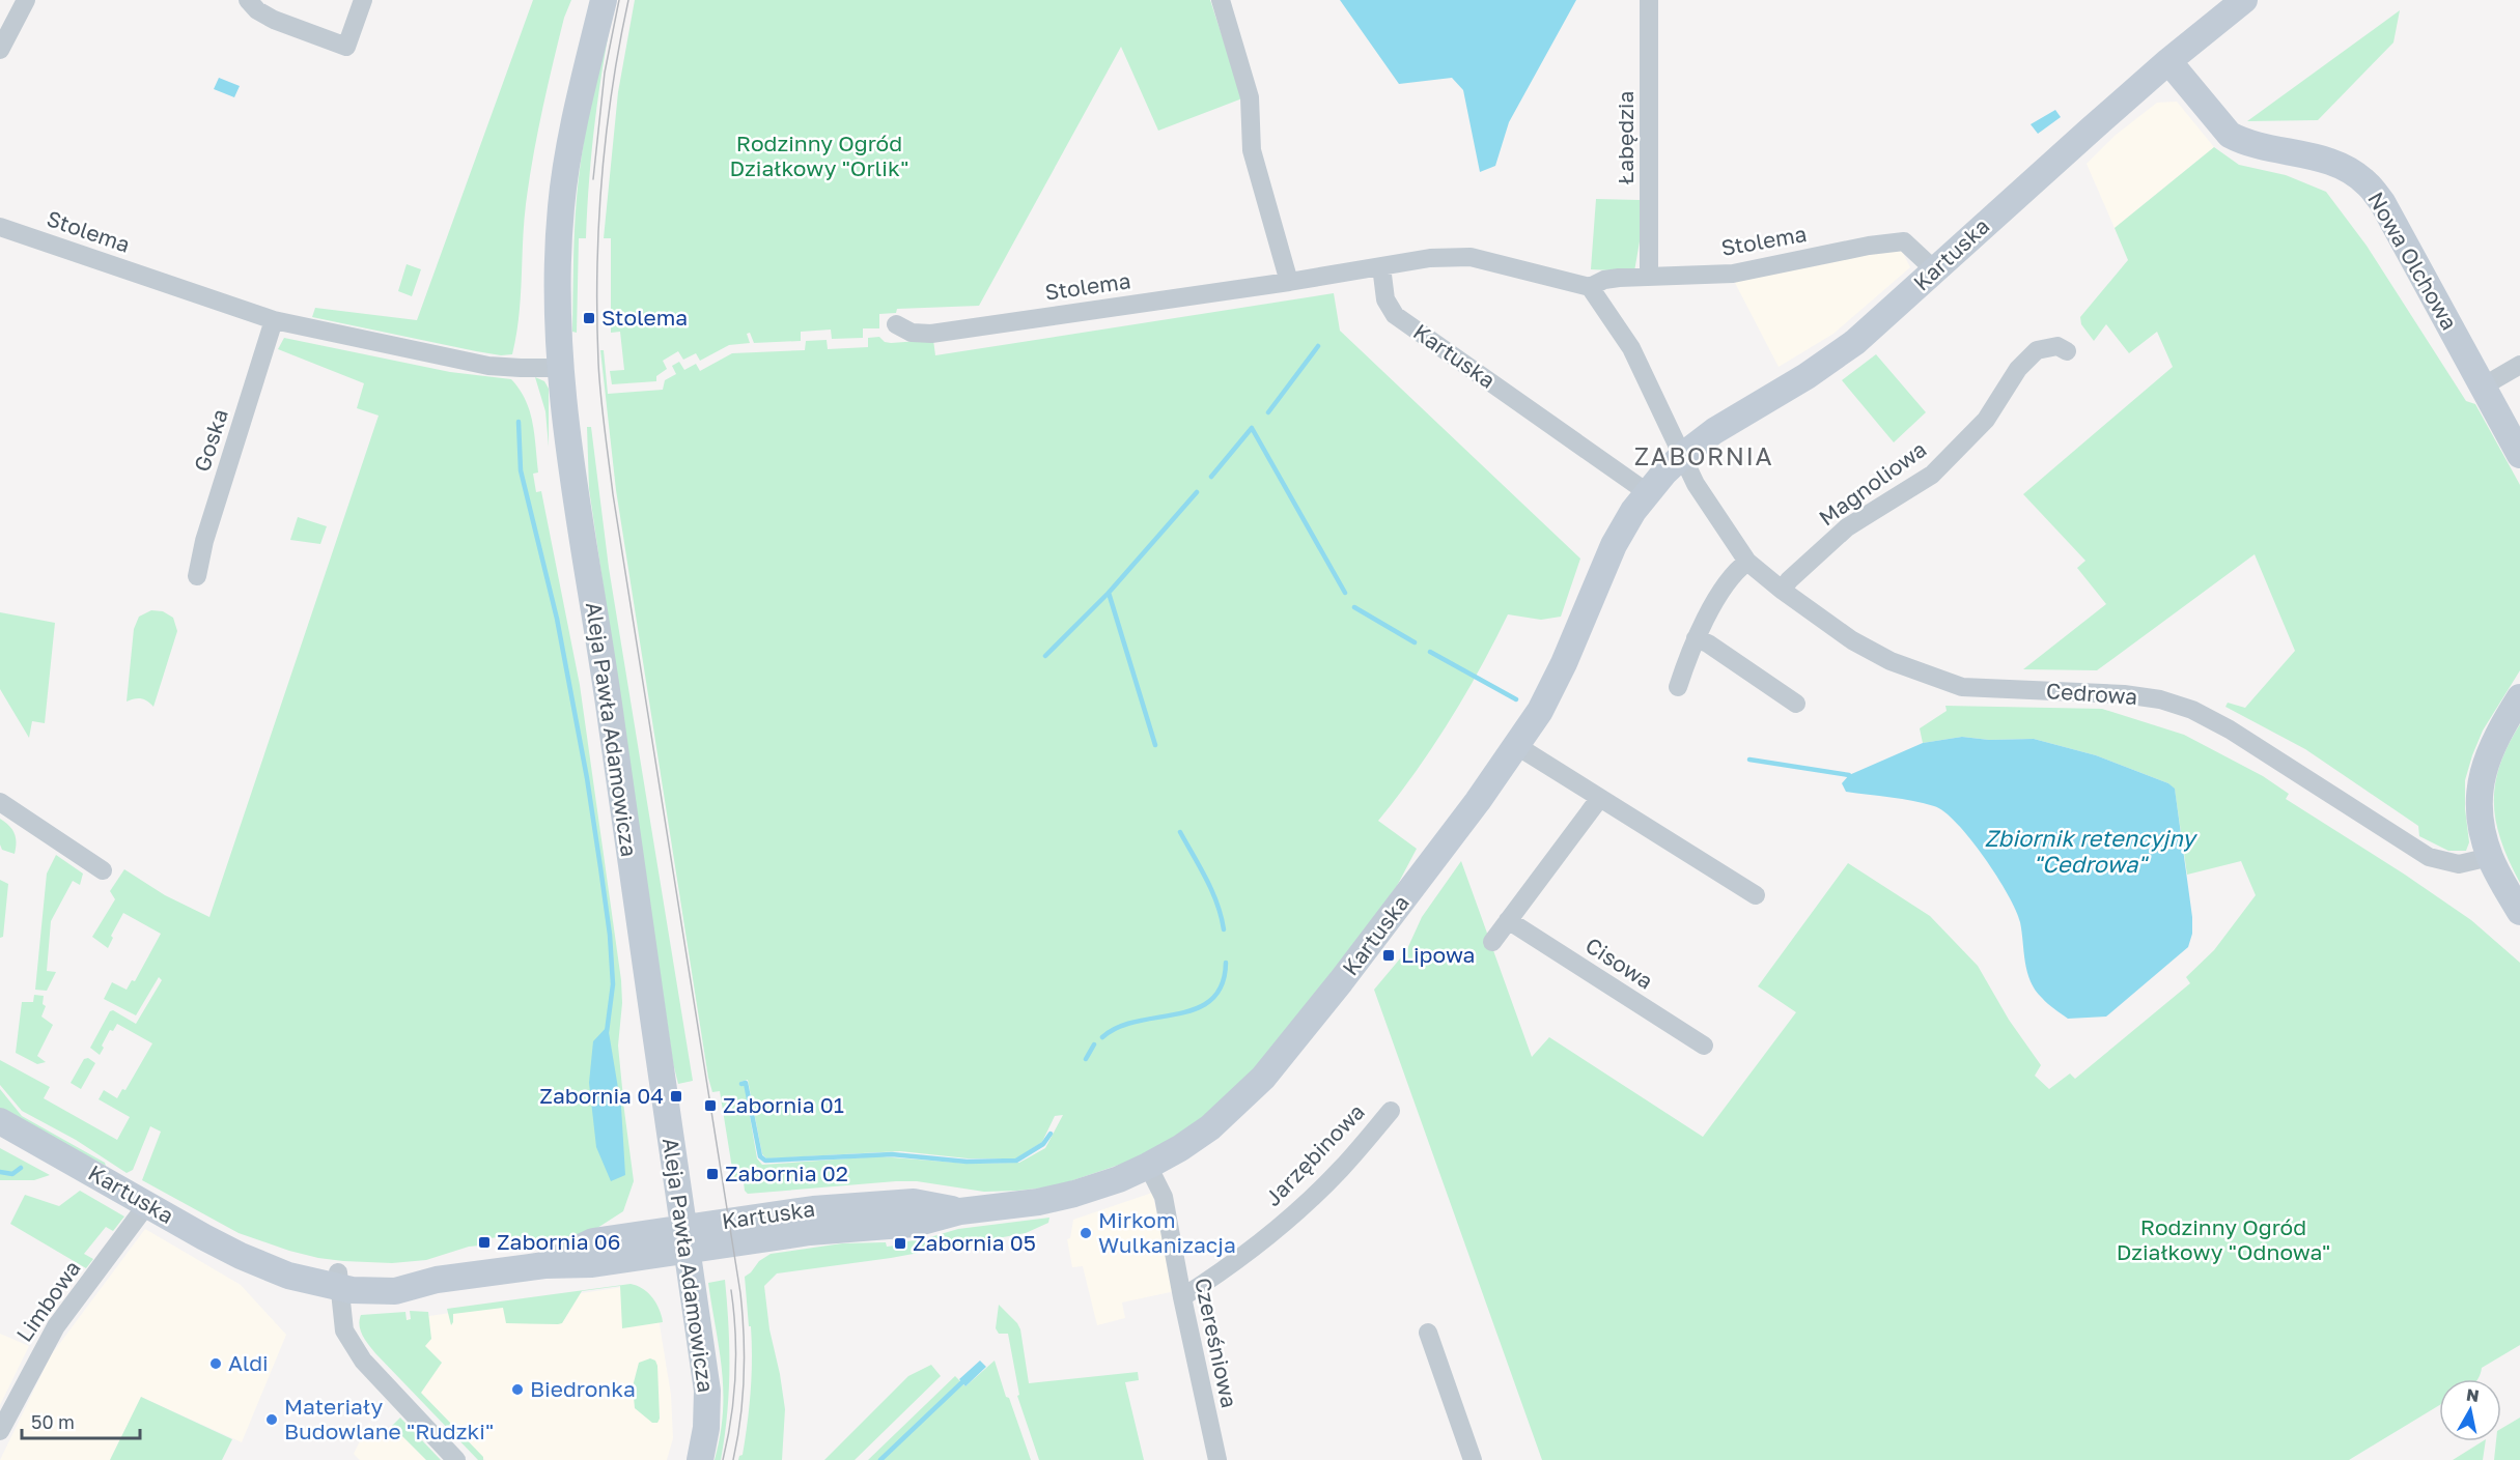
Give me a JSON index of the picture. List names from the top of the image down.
{
  "streets": {
    "street": [
      "Łabędzia",
      "Stolema",
      "Kartuska",
      "Nowa Olchowa",
      "Goska",
      "Magnoliowa",
      "Cedrowa",
      "Aleja Pawła Adamowicza",
      "Cisowa",
      "Jarzębinowa",
      "Limbowa",
      "Czereśniowa"
    ]
  },
  "crossings": [
    ["Łabędzia", "Stolema"],
    ["Stolema", "Kartuska"],
    ["Stolema", "Goska"],
    ["Stolema", "Aleja Pawła Adamowicza"],
    ["Kartuska", "Nowa Olchowa"],
    ["Kartuska", "Cedrowa"],
    ["Kartuska", "Aleja Pawła Adamowicza"],
    ["Kartuska", "Limbowa"],
    ["Kartuska", "Czereśniowa"],
    ["Magnoliowa", "Cedrowa"],
    ["Jarzębinowa", "Czereśniowa"]
  ],
  "districts": ["ZABORNIA"],
  "water": ["Zbiornik retencyjny \"Cedrowa\""],
  "parks": ["Rodzinny Ogród Działkowy \"Orlik\"", "Rodzinny Ogród Działkowy \"Odnowa\""],
  "places": {
    "transit": [
      "Stolema",
      "Lipowa",
      "Zabornia 04",
      "Zabornia 01",
      "Zabornia 02",
      "Zabornia 06",
      "Zabornia 05"
    ],
    "other": [
      "Mirkom Wulkanizacja",
      "Aldi",
      "Biedronka",
      "Materiały Budowlane \"Rudzki\""
    ]
  },
  "scale_bar": "50 m",
  "north": "top"
}
